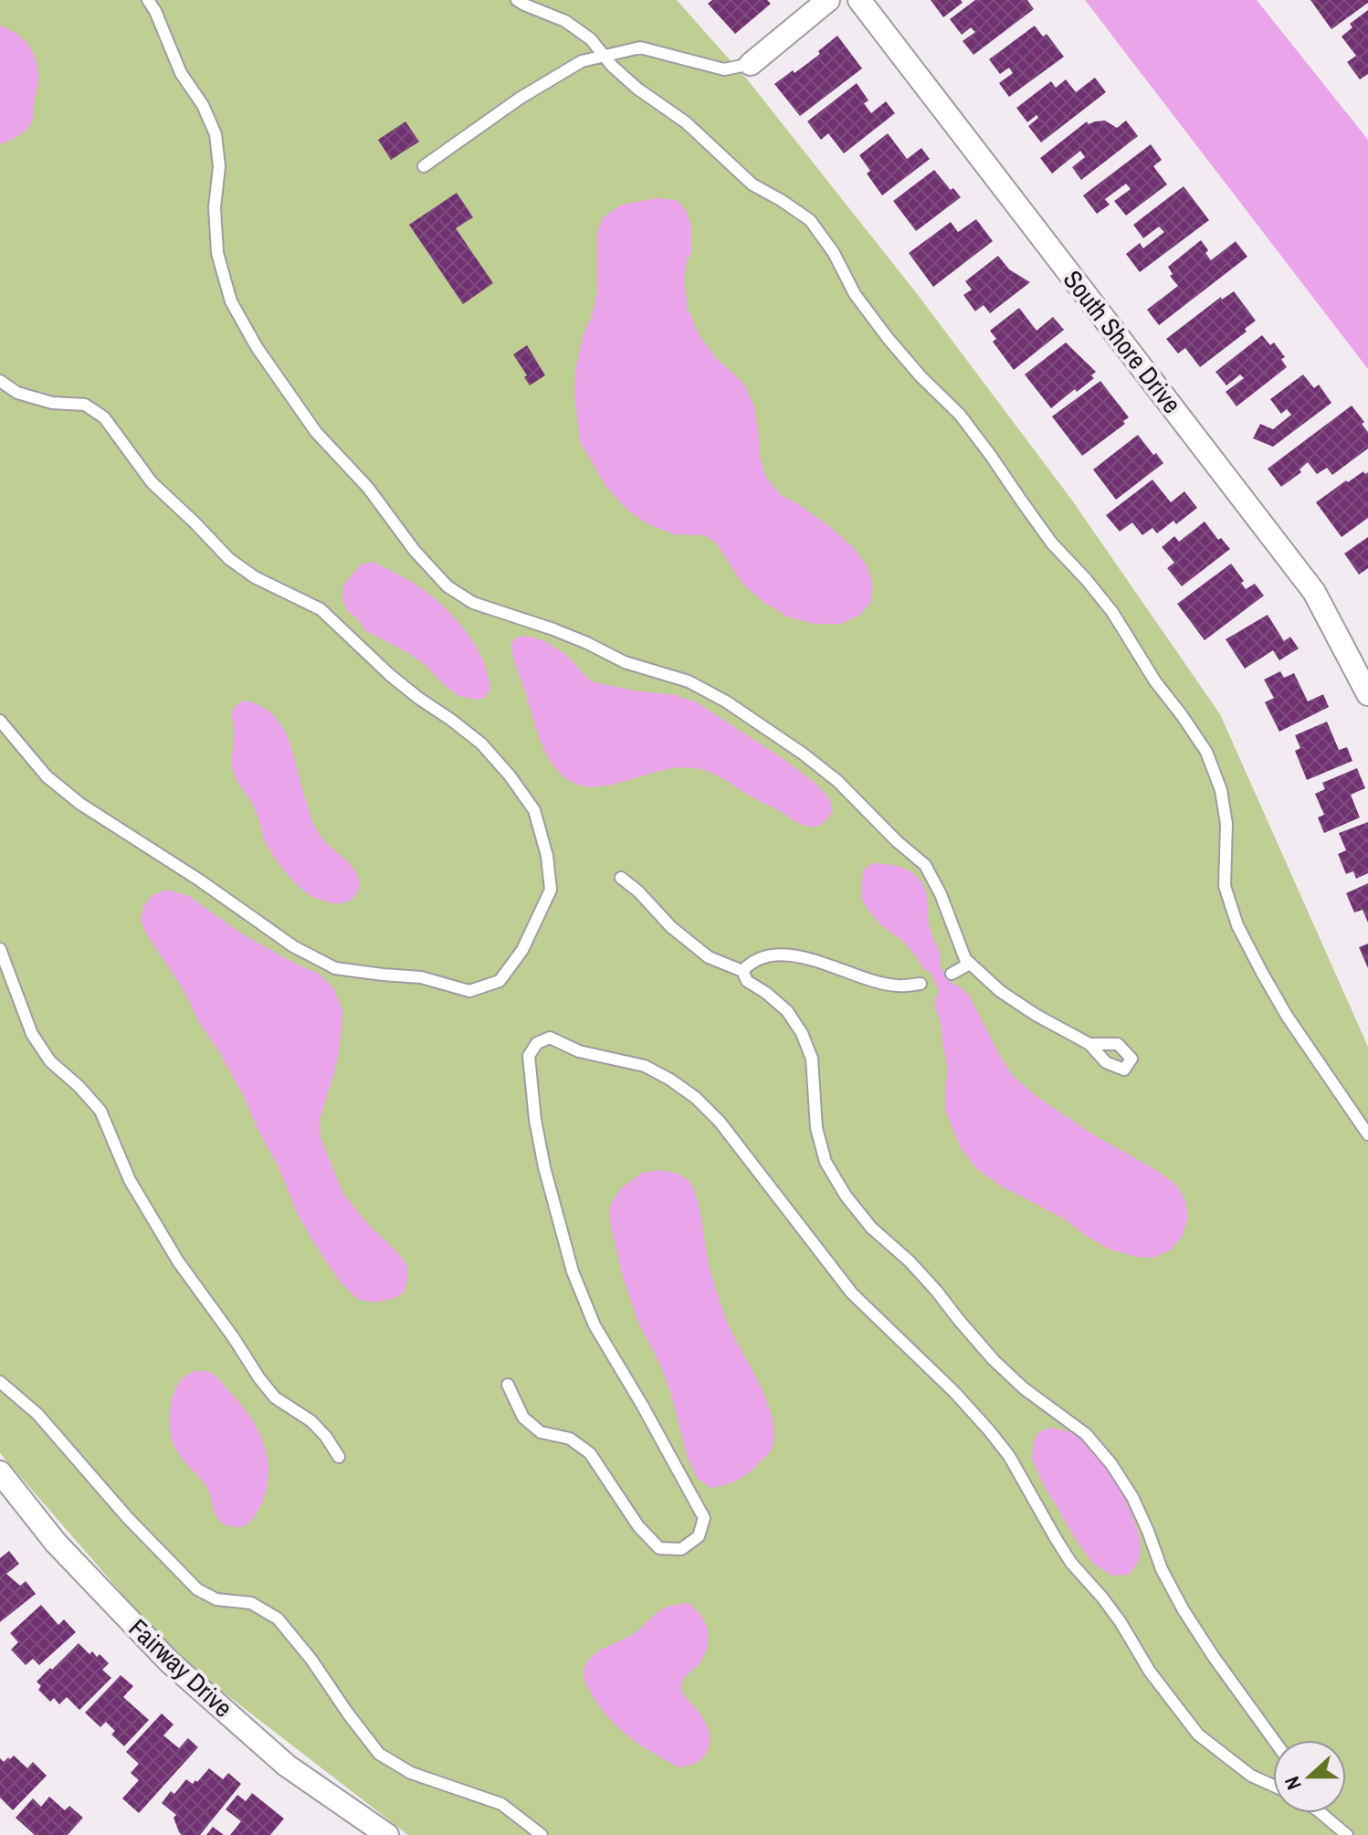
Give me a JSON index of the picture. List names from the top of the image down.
{
  "streets": {
    "street": ["South Shore Drive", "Fairway Drive"]
  },
  "north": "left"
}
